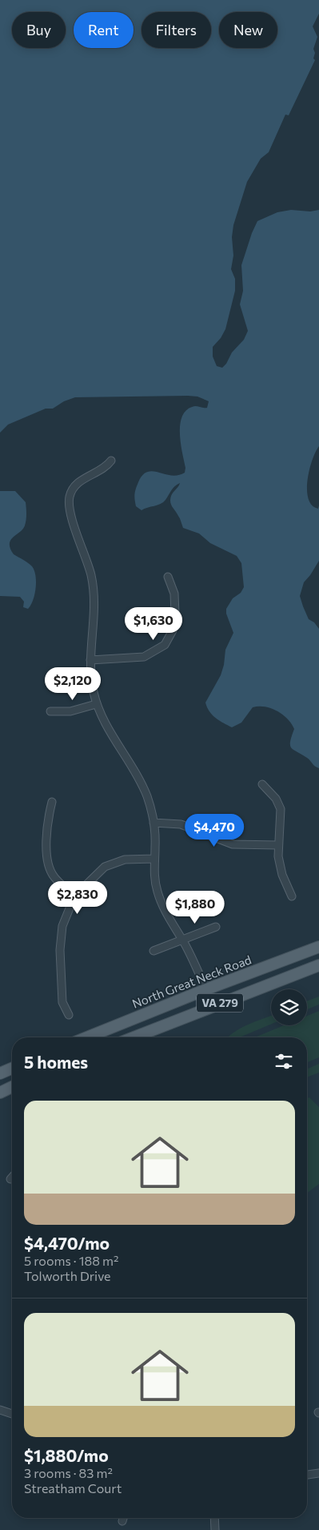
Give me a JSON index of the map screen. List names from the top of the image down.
{
  "streets": {
    "main road": ["North Great Neck Road", "VA 279"]
  },
  "page": {
    "chip": [
      "Buy",
      "Rent",
      "Filters",
      "New"
    ],
    "price": [
      "$1,630",
      "$2,120",
      "$4,470",
      "$2,830",
      "$1,880"
    ],
    "heading": "5 homes",
    "list": [
      {
        "name": "$4,470/mo",
        "note": "5 rooms · 188 m² · Tolworth Drive"
      },
      {
        "name": "$1,880/mo",
        "note": "3 rooms · 83 m² · Streatham Court"
      }
    ]
  }
}
